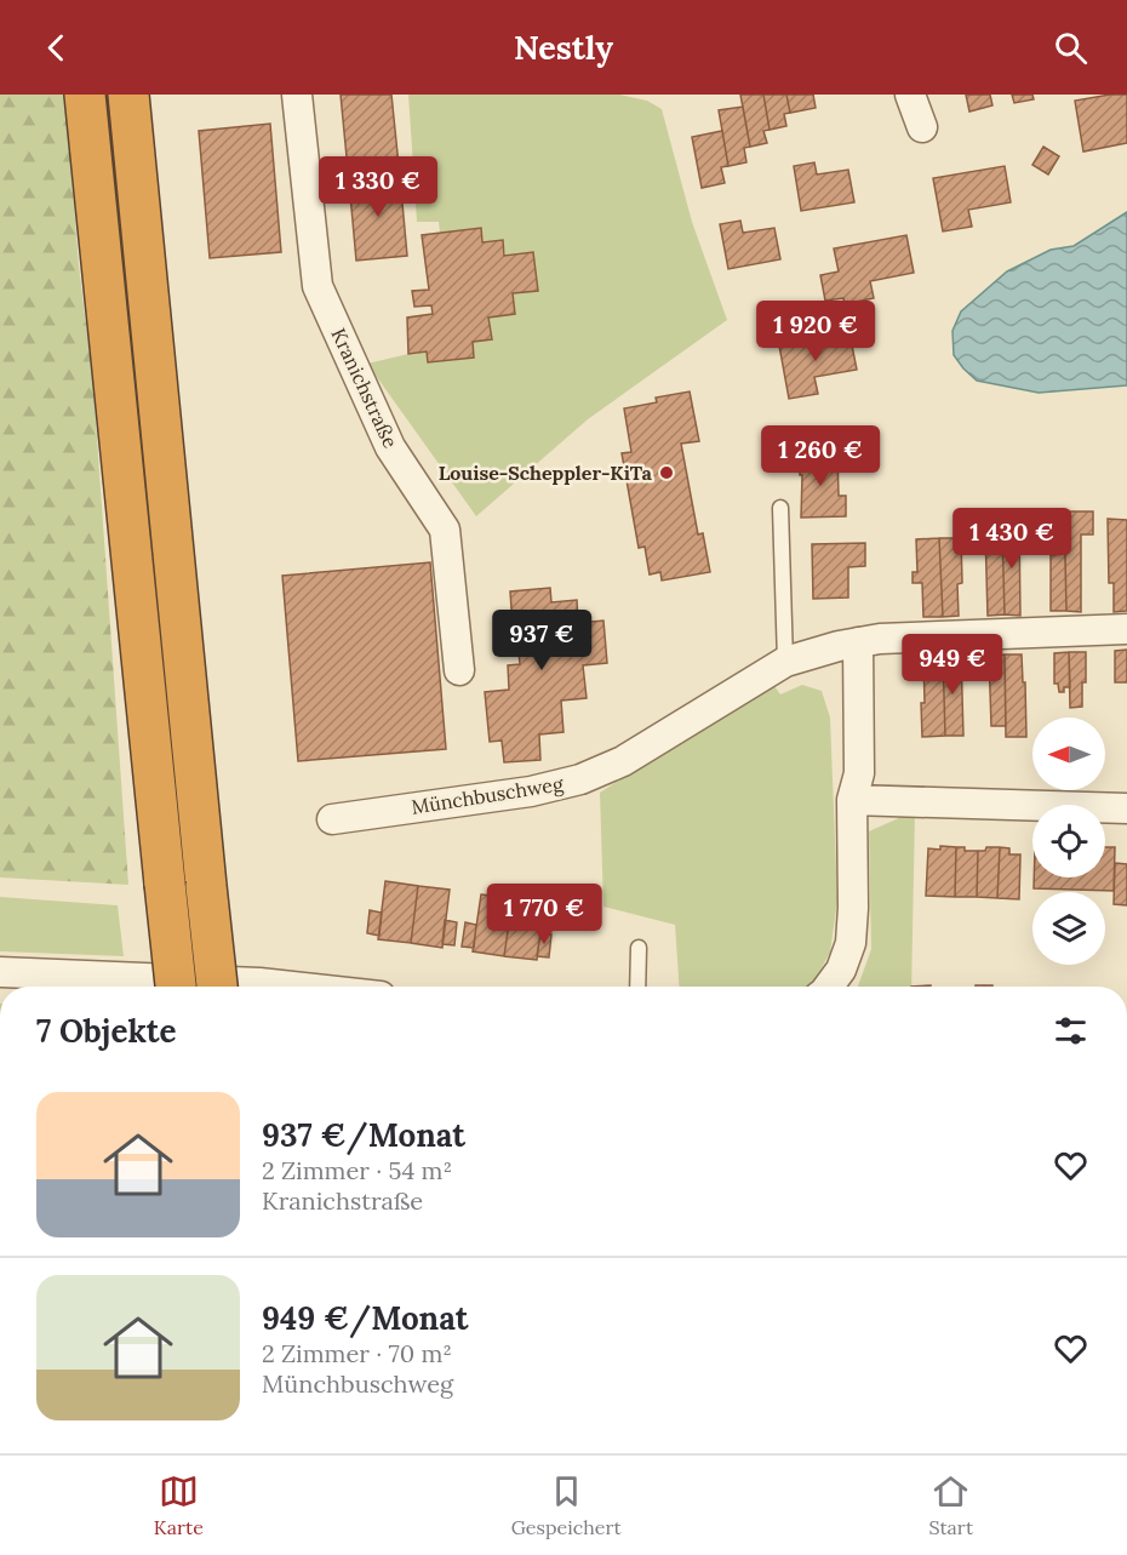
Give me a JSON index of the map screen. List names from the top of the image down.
{
  "streets": {
    "street": ["Kranichstraße", "Münchbuschweg"]
  },
  "places": ["Louise-Scheppler-KiTa"],
  "north": "left",
  "page": {
    "header": "Nestly",
    "price": [
      "1 330 €",
      "1 920 €",
      "1 260 €",
      "1 430 €",
      "937 €",
      "949 €",
      "1 770 €"
    ],
    "heading": "7 Objekte",
    "list": [
      {
        "name": "937 €/Monat",
        "note": "2 Zimmer · 54 m² · Kranichstraße"
      },
      {
        "name": "949 €/Monat",
        "note": "2 Zimmer · 70 m² · Münchbuschweg"
      }
    ],
    "tabs": ["Karte", "Gespeichert", "Start"]
  }
}
